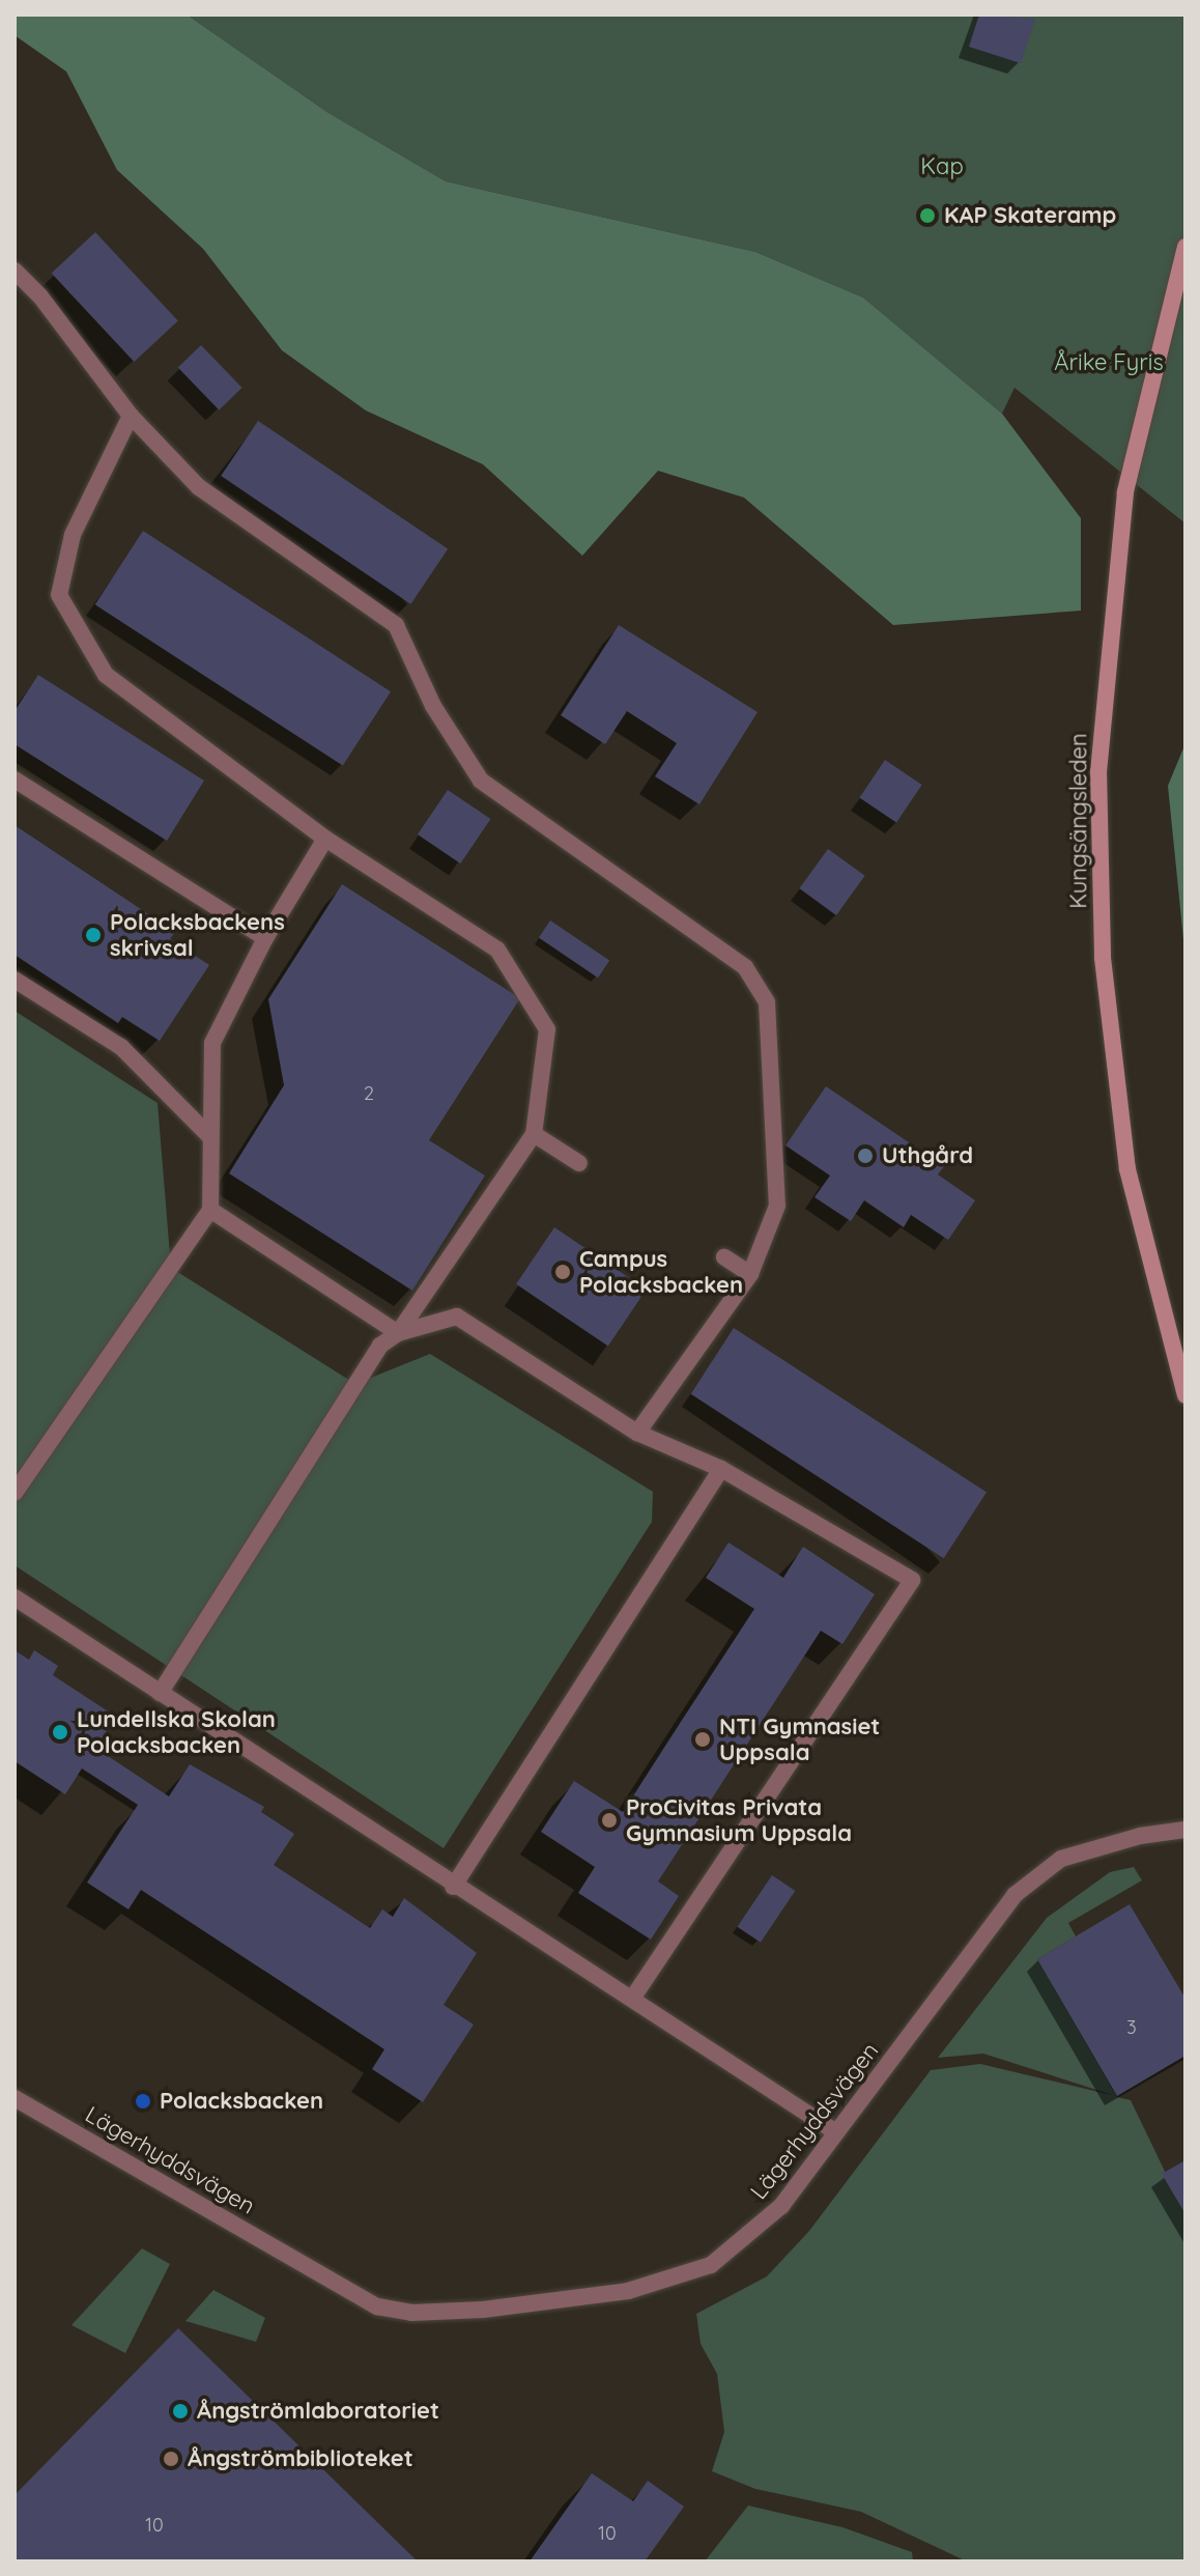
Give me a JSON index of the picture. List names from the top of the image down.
{
  "streets": {
    "main road": ["Kungsängsleden"],
    "street": ["Lägerhyddsvägen"]
  },
  "parks": ["Kap", "Årike Fyris"],
  "places": [
    "KAP Skateramp",
    "Polacksbackens skrivsal",
    "Uthgård",
    "Campus Polacksbacken",
    "Lundellska Skolan Polacksbacken",
    "NTI Gymnasiet Uppsala",
    "ProCivitas Privata Gymnasium Uppsala",
    "Polacksbacken",
    "Ångströmlaboratoriet",
    "Ångströmbiblioteket"
  ],
  "house_numbers": [
    "2",
    "3",
    "10",
    "10"
  ]
}
